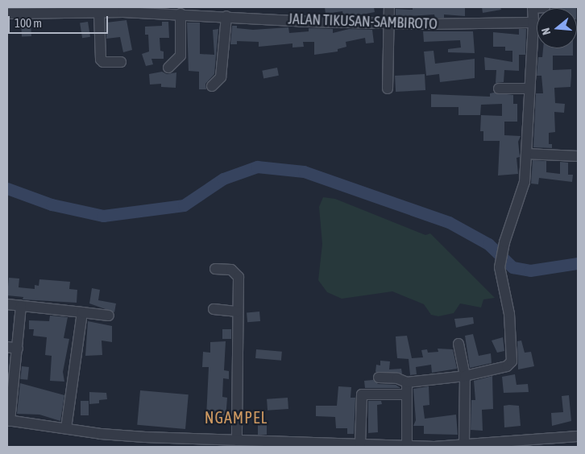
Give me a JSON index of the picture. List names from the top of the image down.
{
  "streets": {
    "street": ["JALAN TIKUSAN-SAMBIROTO"]
  },
  "districts": ["NGAMPEL"],
  "scale_bar": "100 m",
  "north": "left"
}
